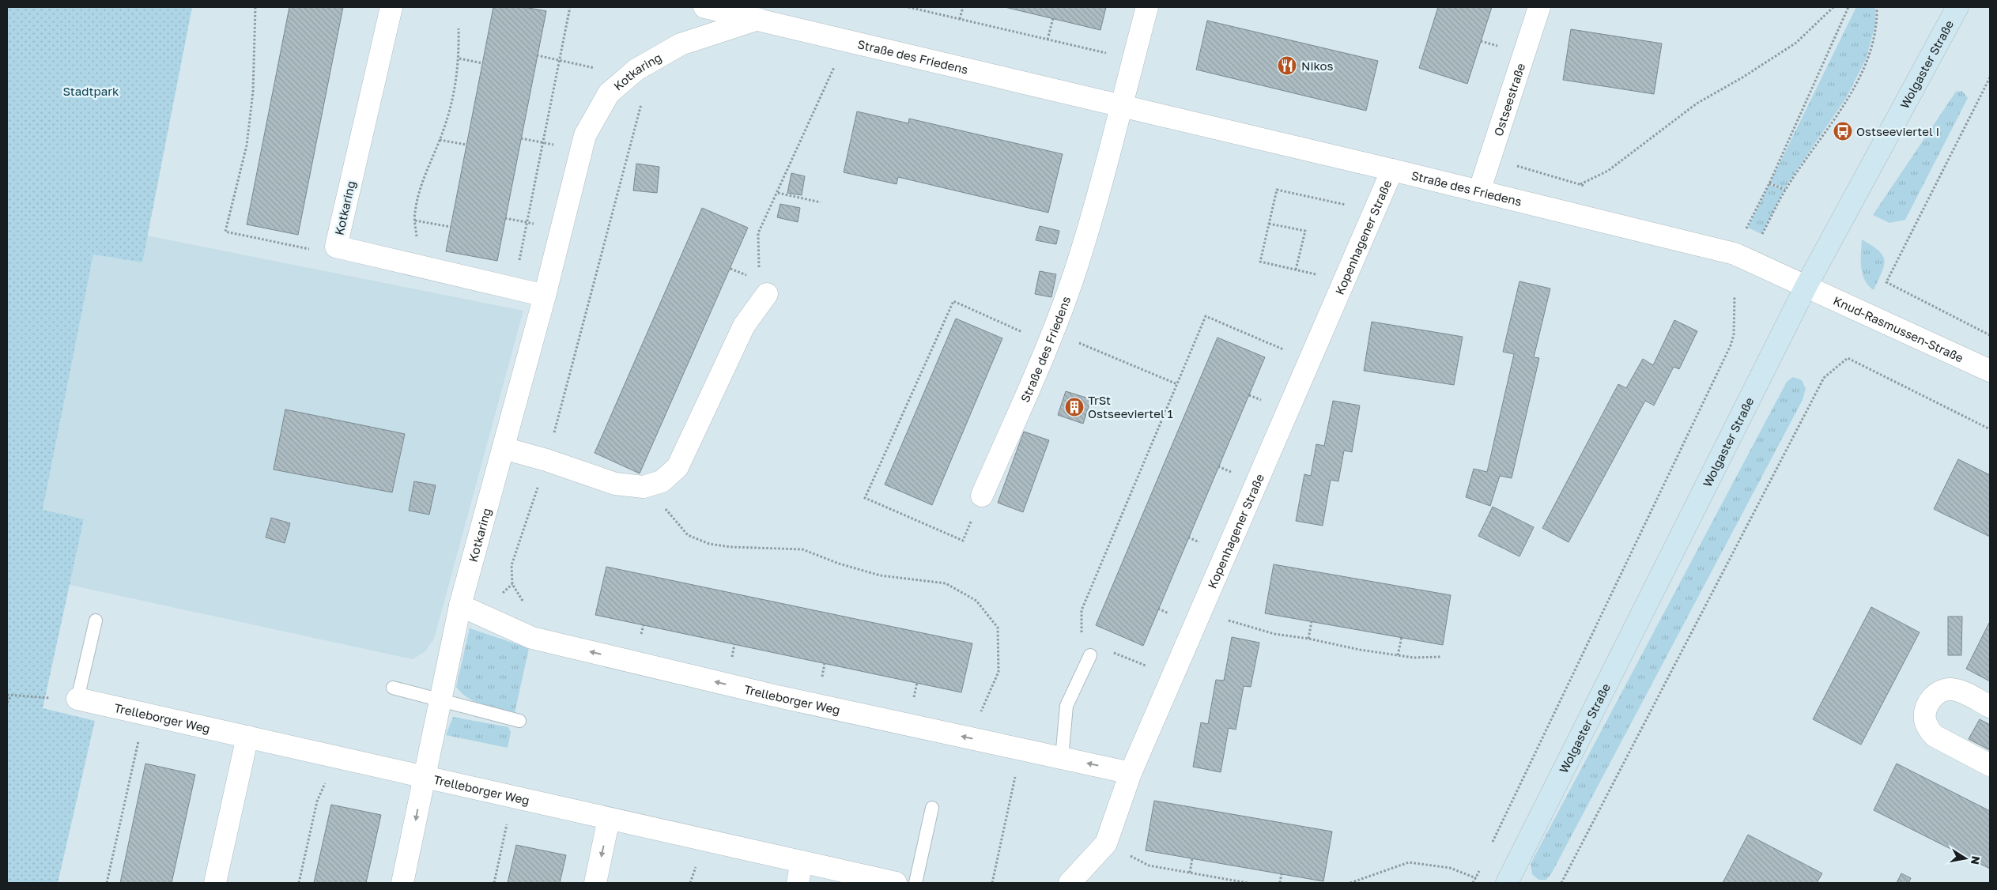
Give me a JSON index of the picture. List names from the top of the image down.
{
  "streets": {
    "main road": ["Wolgaster Straße"],
    "street": [
      "Straße des Friedens",
      "Kotkaring",
      "Ostseestraße",
      "Kopenhagener Straße",
      "Knud-Rasmussen-Straße",
      "Trelleborger Weg"
    ]
  },
  "crossings": [
    ["Straße des Friedens", "Wolgaster Straße"],
    ["Straße des Friedens", "Kotkaring"],
    ["Straße des Friedens", "Ostseestraße"],
    ["Straße des Friedens", "Kopenhagener Straße"],
    ["Straße des Friedens", "Knud-Rasmussen-Straße"],
    ["Wolgaster Straße", "Knud-Rasmussen-Straße"],
    ["Kotkaring", "Trelleborger Weg"],
    ["Kopenhagener Straße", "Trelleborger Weg"]
  ],
  "parks": ["Stadtpark"],
  "places": {
    "restaurant": ["Nikos"],
    "bus stop": ["Ostseeviertel I"],
    "building": ["TrSt Ostseeviertel 1"]
  },
  "north": "right"
}
